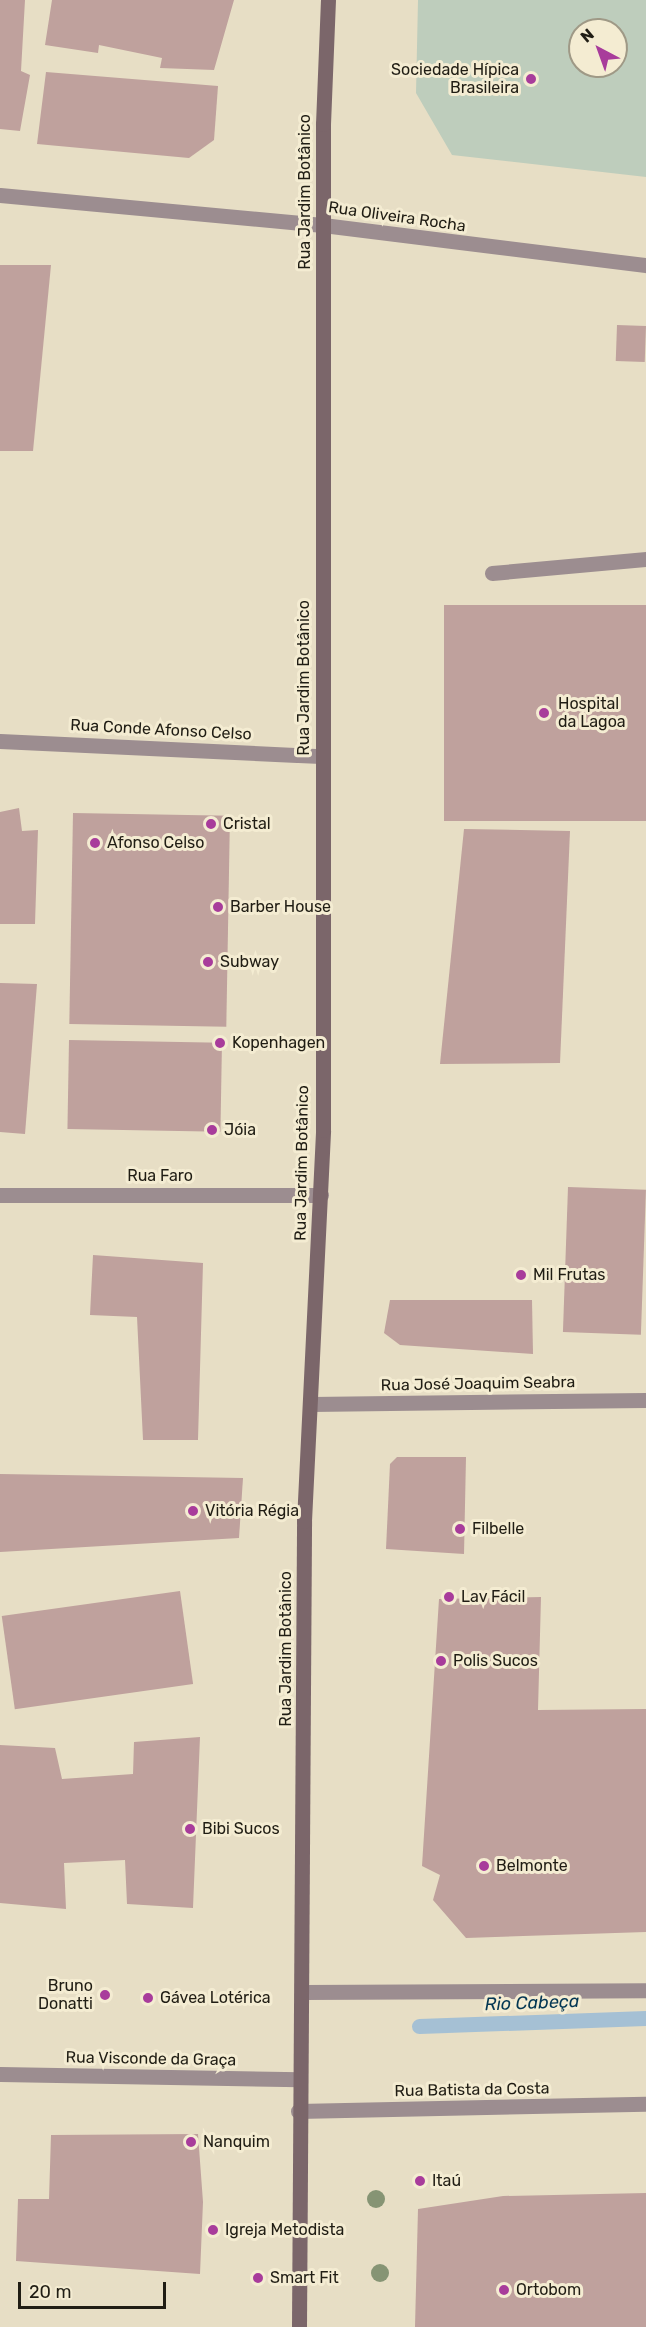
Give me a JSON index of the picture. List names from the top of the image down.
{
  "streets": {
    "main road": ["Rua Jardim Botânico"],
    "street": [
      "Rua Oliveira Rocha",
      "Rua Conde Afonso Celso",
      "Rua Faro",
      "Rua José Joaquim Seabra",
      "Rua Visconde da Graça",
      "Rua Batista da Costa"
    ]
  },
  "crossings": [
    ["Rua Jardim Botânico", "Rua Oliveira Rocha"],
    ["Rua Jardim Botânico", "Rua Conde Afonso Celso"],
    ["Rua Jardim Botânico", "Rua Faro"],
    ["Rua Jardim Botânico", "Rua José Joaquim Seabra"],
    ["Rua Jardim Botânico", "Rua Visconde da Graça"],
    ["Rua Jardim Botânico", "Rua Batista da Costa"]
  ],
  "water": ["Rio Cabeça"],
  "places": [
    "Sociedade Hípica Brasileira",
    "Hospital da Lagoa",
    "Cristal",
    "Afonso Celso",
    "Barber House",
    "Subway",
    "Kopenhagen",
    "Jóia",
    "Mil Frutas",
    "Vitória Régia",
    "Filbelle",
    "Lav Fácil",
    "Polis Sucos",
    "Bibi Sucos",
    "Belmonte",
    "Bruno Donatti",
    "Gávea Lotérica",
    "Nanquim",
    "Itaú",
    "Igreja Metodista",
    "Smart Fit",
    "Ortobom"
  ],
  "scale_bar": "20 m",
  "north": "top left"
}
